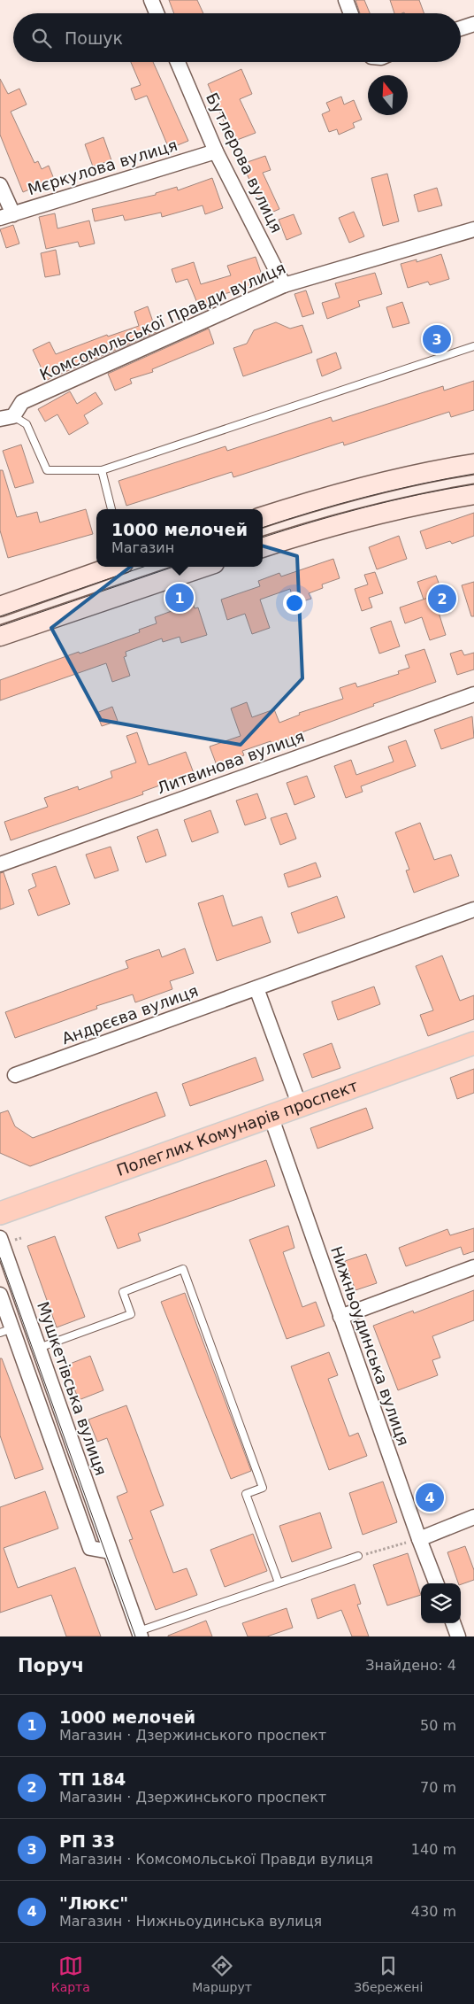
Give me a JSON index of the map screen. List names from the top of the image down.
{
  "streets": {
    "main road": ["Полеглих Комунарів проспект"],
    "street": [
      "Бутлерова вулиця",
      "Мєркулова вулиця",
      "Комсомольської Правди вулиця",
      "Литвинова вулиця",
      "Андрєєва вулиця",
      "Нижньоудинська вулиця",
      "Мушкетівська вулиця"
    ]
  },
  "crossings": [
    ["Бутлерова вулиця", "Мєркулова вулиця"],
    ["Бутлерова вулиця", "Комсомольської Правди вулиця"],
    ["Полеглих Комунарів проспект", "Нижньоудинська вулиця"]
  ],
  "north": "top",
  "page": {
    "search": "Пошук",
    "pins": [
      "3",
      "1",
      "2",
      "4"
    ],
    "popup": ["1000 мелочей", "Магазин"],
    "heading": ["Поруч", "Знайдено: 4"],
    "list": [
      {
        "mark": "1",
        "name": "1000 мелочей",
        "note": "Магазин · Дзержинського проспект",
        "value": "50 m"
      },
      {
        "mark": "2",
        "name": "ТП 184",
        "note": "Магазин · Дзержинського проспект",
        "value": "70 m"
      },
      {
        "mark": "3",
        "name": "РП 33",
        "note": "Магазин · Комсомольської Правди вулиця",
        "value": "140 m"
      },
      {
        "mark": "4",
        "name": "\"Люкс\"",
        "note": "Магазин · Нижньоудинська вулиця",
        "value": "430 m"
      }
    ],
    "nav": ["Карта", "Маршрут", "Збережені"]
  }
}
